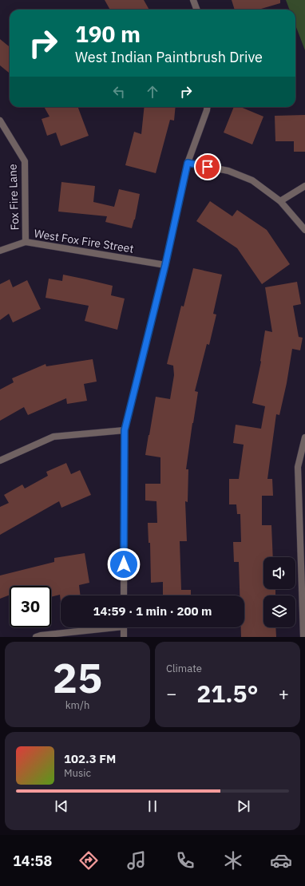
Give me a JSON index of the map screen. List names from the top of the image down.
{
  "streets": {
    "street": ["Fox Fire Lane", "West Fox Fire Street"]
  },
  "crossings": [
    ["Fox Fire Lane", "West Fox Fire Street"]
  ],
  "page": {
    "turn": ["190 m", "West Indian Paintbrush Drive"],
    "limit": "30",
    "trip": "14:59 · 1 min · 200 m",
    "tile": [
      ["25", "km/h"],
      "Climate"
    ],
    "heat": ["−", "21.5°", "+"],
    "song": ["102.3 FM", "Music"],
    "tabs": "14:58"
  }
}
